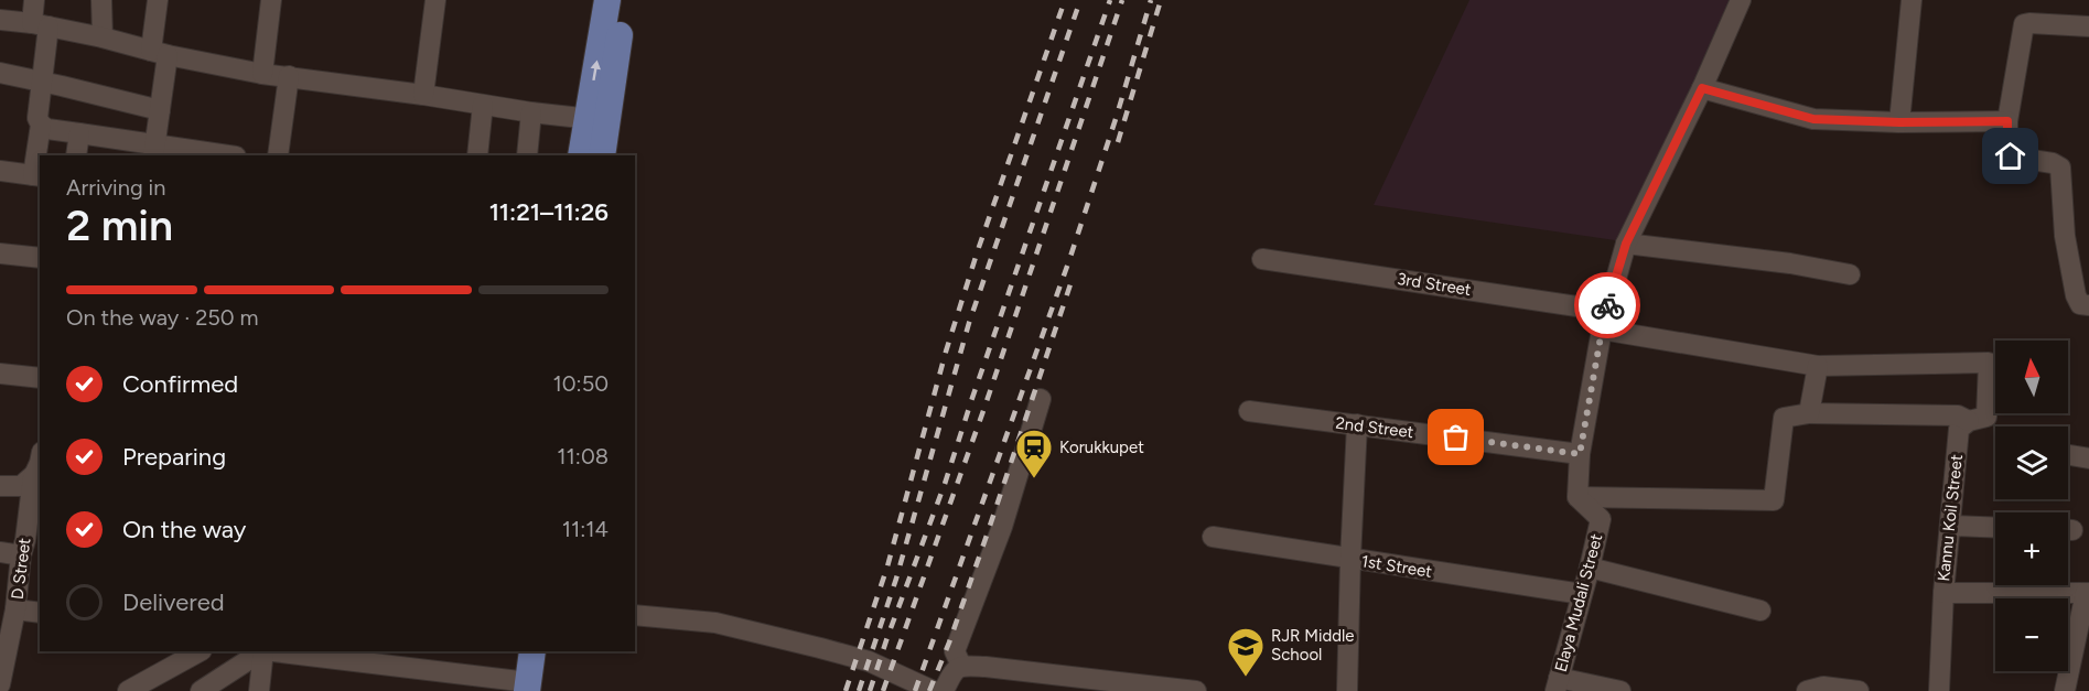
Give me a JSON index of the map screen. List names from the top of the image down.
{
  "streets": {
    "street": [
      "3rd Street",
      "2nd Street",
      "Kannu Koil Street",
      "1st Street",
      "D Street",
      "Elaya Mudali Street"
    ]
  },
  "crossings": [
    ["3rd Street", "Kannu Koil Street"],
    ["1st Street", "Elaya Mudali Street"]
  ],
  "places": {
    "station": ["Korukkupet"],
    "school or university": ["RJR Middle School"]
  },
  "north": "top",
  "page": {
    "heading": ["2 min", "Arriving in", "11:21–11:26"],
    "bar": "On the way · 250 m",
    "map_buttons": ["+", "−"],
    "list": [
      ["Confirmed", "10:50"],
      ["Preparing", "11:08"],
      ["On the way", "11:14"],
      "Delivered"
    ]
  }
}
